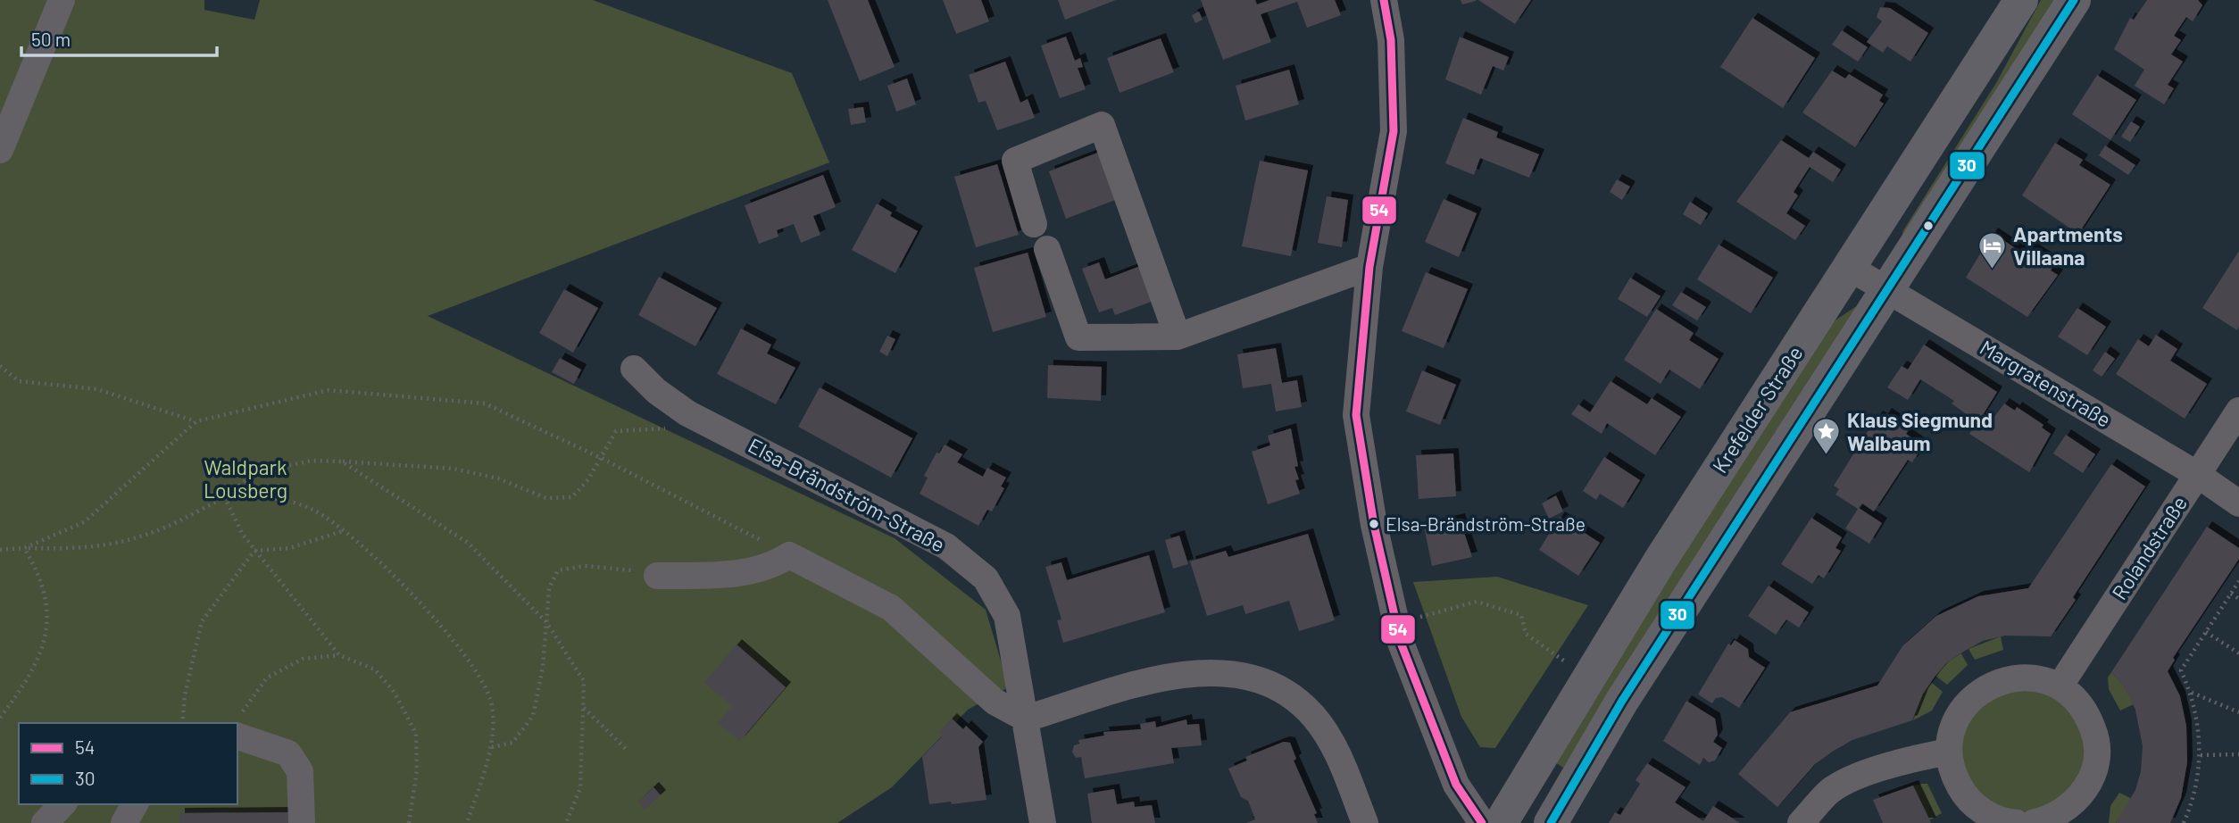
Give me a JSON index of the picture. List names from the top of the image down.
{
  "streets": {
    "main road": ["Krefelder Straße"],
    "street": ["Margratenstraße", "Elsa-Brändström-Straße", "Rolandstraße"]
  },
  "crossings": [
    ["Margratenstraße", "Krefelder Straße"],
    ["Margratenstraße", "Rolandstraße"]
  ],
  "parks": ["Waldpark Lousberg"],
  "places": {
    "hotel": ["Apartments Villaana"],
    "place": ["Klaus Siegmund Walbaum"],
    "other": ["Elsa-Brändström-Straße"]
  },
  "lines": ["transit line 54", "transit line 30"],
  "legend": ["54", "30"],
  "scale_bar": "50 m"
}
